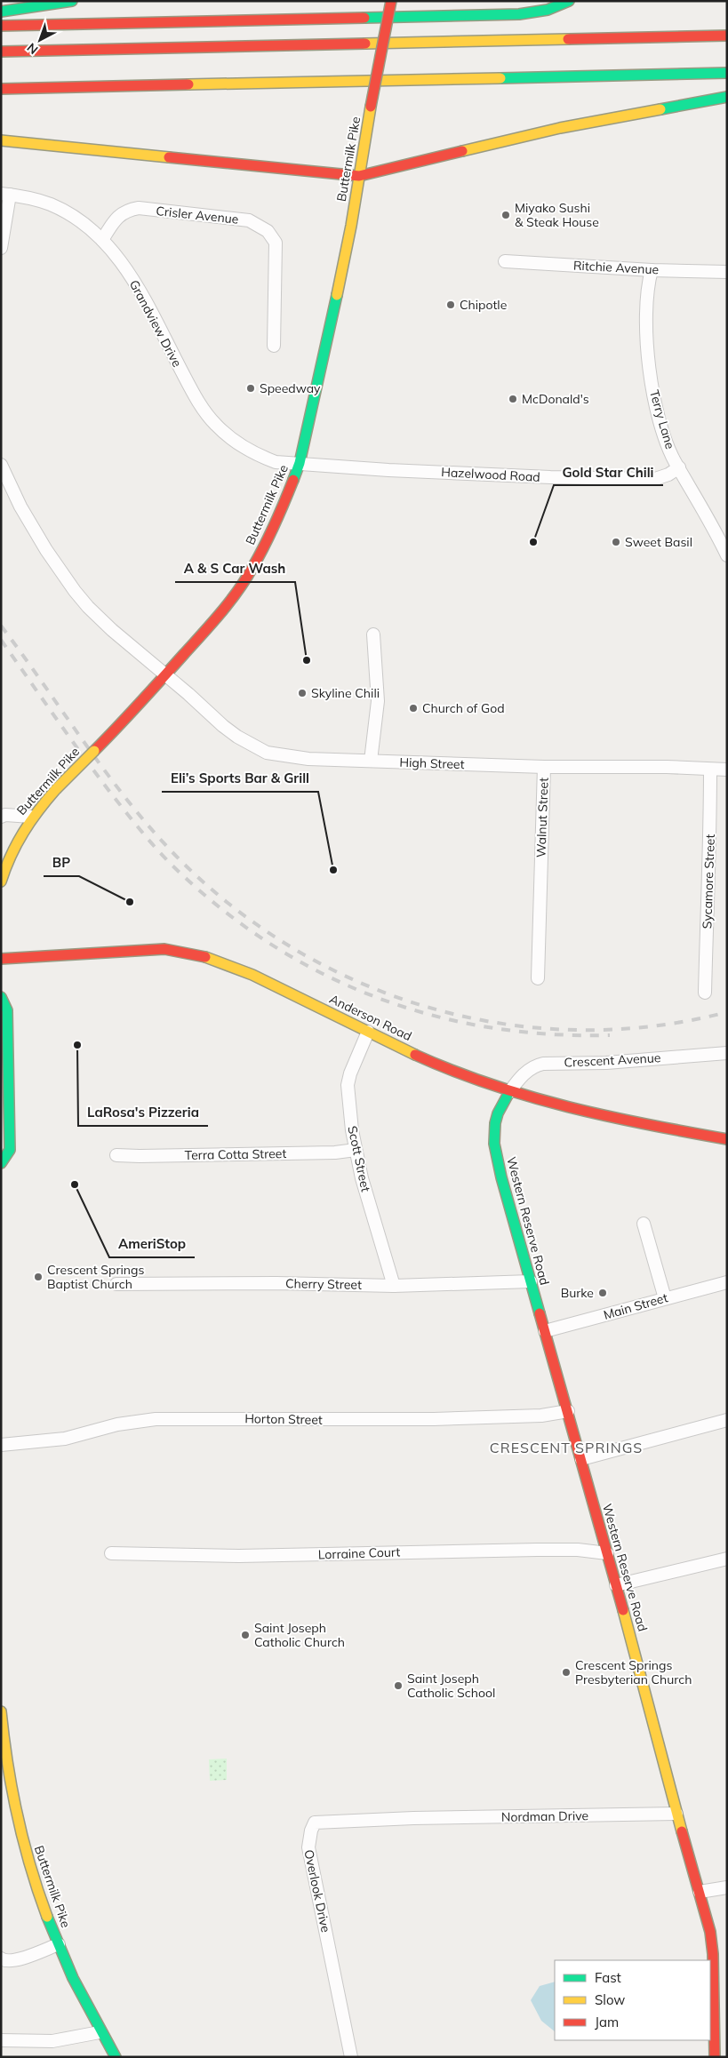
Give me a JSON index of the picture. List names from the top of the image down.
{
  "streets": {
    "main road": ["Buttermilk Pike", "Anderson Road", "Western Reserve Road"],
    "street": [
      "Crisler Avenue",
      "Ritchie Avenue",
      "Grandview Drive",
      "Terry Lane",
      "Hazelwood Road",
      "High Street",
      "Walnut Street",
      "Sycamore Street",
      "Crescent Avenue",
      "Terra Cotta Street",
      "Scott Street",
      "Cherry Street",
      "Main Street",
      "Horton Street",
      "Lorraine Court",
      "Nordman Drive",
      "Overlook Drive"
    ]
  },
  "crossings": [
    ["Buttermilk Pike", "Grandview Drive"],
    ["Buttermilk Pike", "Hazelwood Road"],
    ["Buttermilk Pike", "High Street"],
    ["Crisler Avenue", "Grandview Drive"],
    ["Ritchie Avenue", "Terry Lane"],
    ["Grandview Drive", "Hazelwood Road"],
    ["Terry Lane", "Hazelwood Road"],
    ["High Street", "Walnut Street"],
    ["High Street", "Sycamore Street"],
    ["Anderson Road", "Crescent Avenue"],
    ["Anderson Road", "Scott Street"],
    ["Anderson Road", "Western Reserve Road"],
    ["Crescent Avenue", "Western Reserve Road"],
    ["Terra Cotta Street", "Scott Street"],
    ["Scott Street", "Cherry Street"],
    ["Western Reserve Road", "Cherry Street"],
    ["Western Reserve Road", "Main Street"],
    ["Western Reserve Road", "Horton Street"],
    ["Western Reserve Road", "Lorraine Court"],
    ["Western Reserve Road", "Nordman Drive"],
    ["Nordman Drive", "Overlook Drive"]
  ],
  "districts": ["CRESCENT SPRINGS"],
  "places": [
    "Miyako Sushi & Steak House",
    "Chipotle",
    "Speedway",
    "McDonald's",
    "Gold Star Chili",
    "Sweet Basil",
    "A & S Car Wash",
    "Skyline Chili",
    "Church of God",
    "Eli’s Sports Bar & Grill",
    "BP",
    "LaRosa's Pizzeria",
    "AmeriStop",
    "Crescent Springs Baptist Church",
    "Burke",
    "Saint Joseph Catholic Church",
    "Crescent Springs Presbyterian Church",
    "Saint Joseph Catholic School"
  ],
  "legend": ["Fast", "Slow", "Jam"],
  "north": "bottom left"
}
